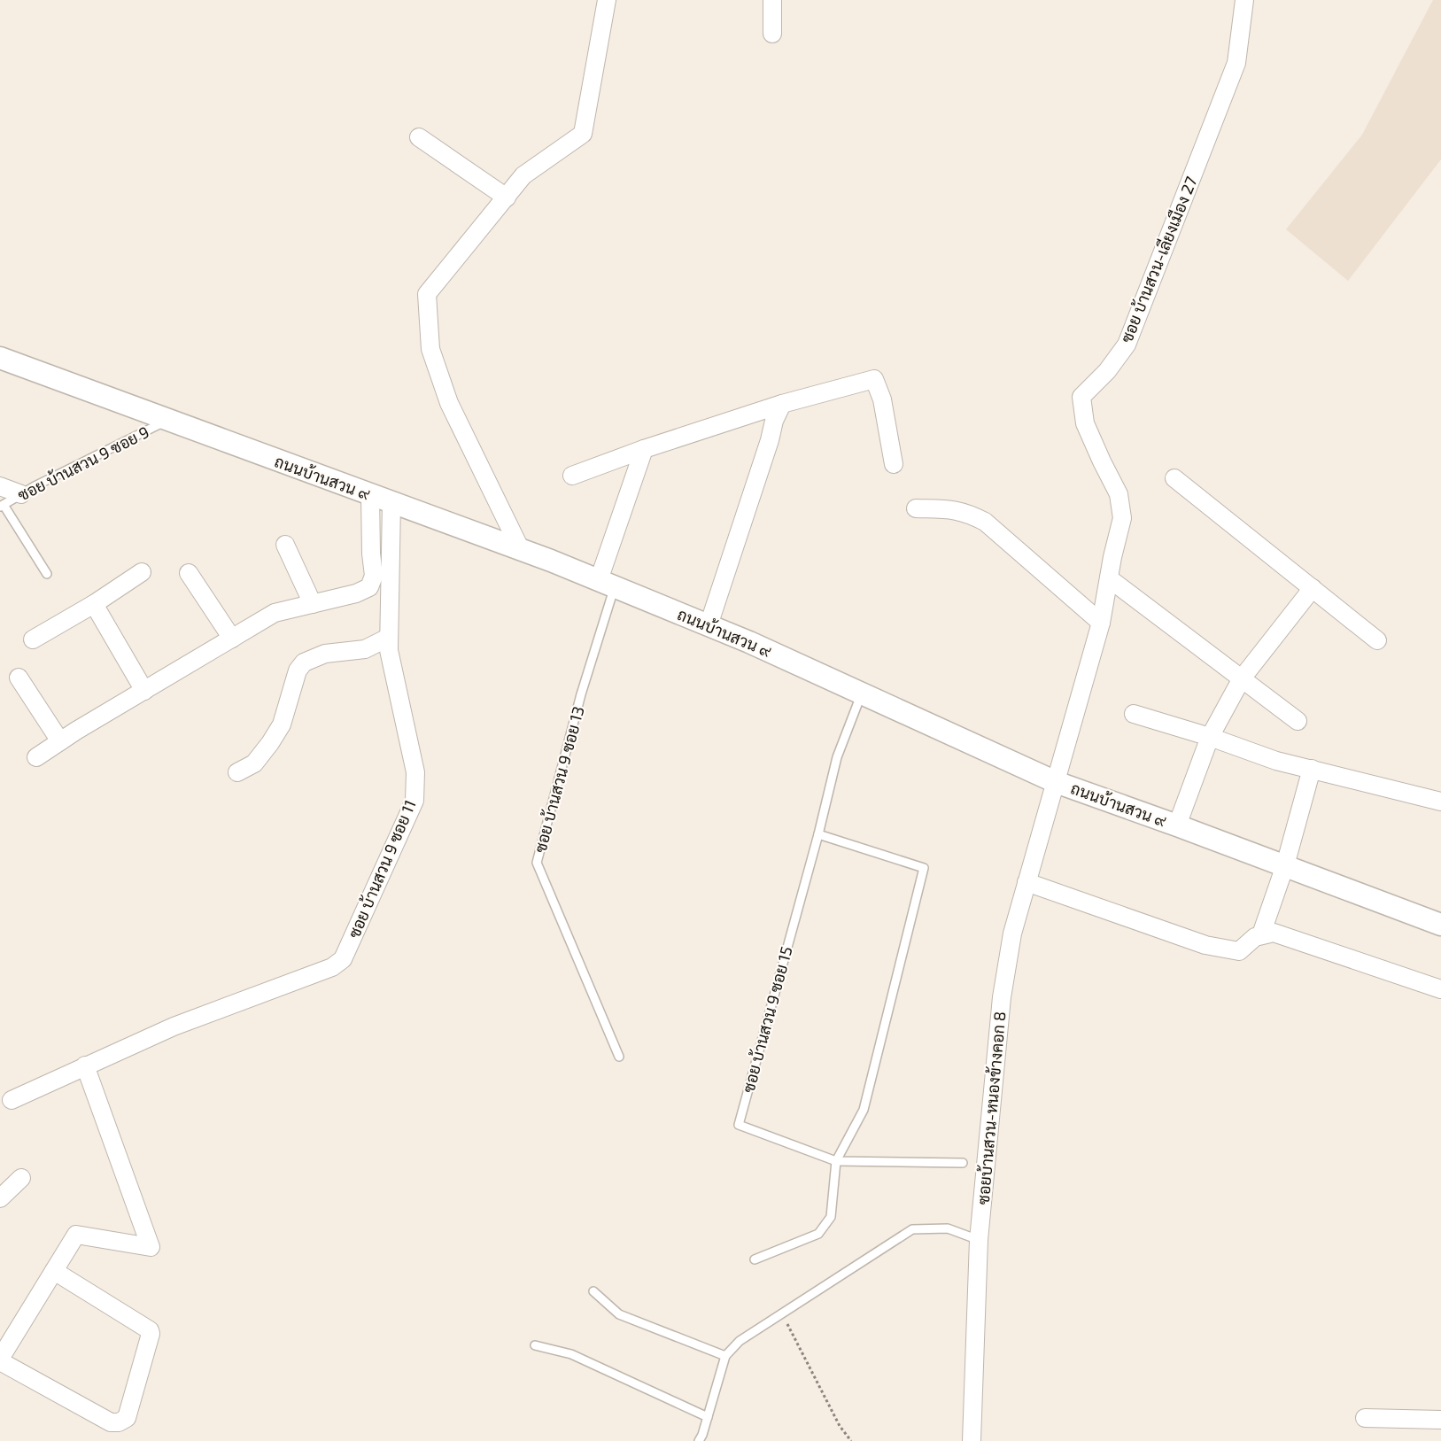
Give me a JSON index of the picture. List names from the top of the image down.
{
  "streets": {
    "street": [
      "ซอย บ้านสวน-เลียงเมือง 27",
      "ถนนบ้านสวน ๙",
      "ซอย บ้านสวน 9 ซอย 11",
      "ซอยบ้านสวน-หนองข้างคอก 8"
    ],
    "lane": ["ซอย บ้านสวน 9 ซอย 9", "ซอย บ้านสวน 9 ซอย 13", "ซอย บ้านสวน 9 ซอย 15"]
  },
  "crossings": [
    ["ซอย บ้านสวน-เลียงเมือง 27", "ถนนบ้านสวน ๙"],
    ["ซอย บ้านสวน-เลียงเมือง 27", "ซอยบ้านสวน-หนองข้างคอก 8"],
    ["ซอย บ้านสวน 9 ซอย 9", "ถนนบ้านสวน ๙"],
    ["ถนนบ้านสวน ๙", "ซอย บ้านสวน 9 ซอย 13"],
    ["ถนนบ้านสวน ๙", "ซอย บ้านสวน 9 ซอย 11"],
    ["ถนนบ้านสวน ๙", "ซอย บ้านสวน 9 ซอย 15"],
    ["ถนนบ้านสวน ๙", "ซอยบ้านสวน-หนองข้างคอก 8"]
  ]
}
